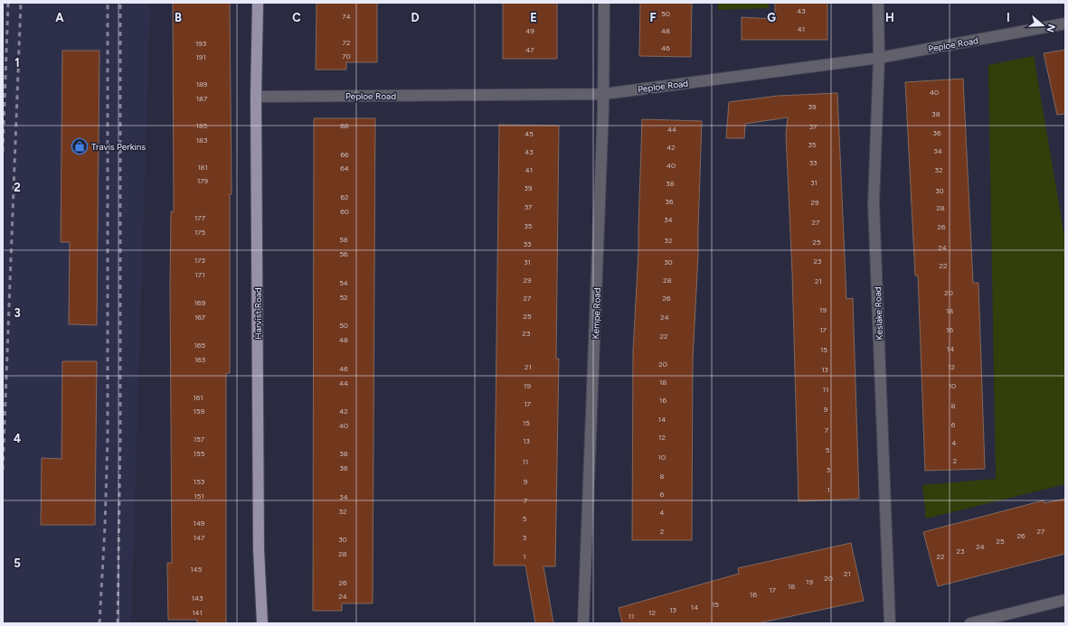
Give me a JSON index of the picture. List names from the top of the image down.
{
  "streets": {
    "main road": ["Harvist Road"],
    "street": ["Peploe Road", "Kempe Road", "Keslake Road"]
  },
  "crossings": [
    ["Peploe Road", "Harvist Road"],
    ["Peploe Road", "Kempe Road"],
    ["Peploe Road", "Keslake Road"]
  ],
  "places": {
    "shop": ["Travis Perkins"]
  },
  "house_numbers": [
    "43",
    "50",
    "74",
    "41",
    "49",
    "48",
    "72",
    "193",
    "46",
    "47",
    "70",
    "191",
    "189",
    "40",
    "187",
    "39",
    "38",
    "185",
    "68",
    "37",
    "44",
    "36",
    "45",
    "183",
    "35",
    "42",
    "34",
    "43",
    "66",
    "33",
    "40",
    "181",
    "64",
    "41",
    "32",
    "179",
    "31",
    "38",
    "39",
    "30",
    "62",
    "36",
    "29",
    "37",
    "28",
    "60",
    "177",
    "34",
    "27",
    "35",
    "26",
    "175",
    "58",
    "32",
    "25",
    "33",
    "24",
    "56",
    "173",
    "23",
    "31",
    "30",
    "22",
    "171",
    "29",
    "28",
    "21",
    "54",
    "20",
    "52",
    "27",
    "26",
    "169",
    "19",
    "18",
    "25",
    "167",
    "24",
    "50",
    "17",
    "16",
    "23",
    "22",
    "48",
    "165",
    "14",
    "15",
    "163",
    "20",
    "21",
    "12",
    "46",
    "13",
    "18",
    "44",
    "19",
    "10",
    "11",
    "161",
    "16",
    "17",
    "8",
    "9",
    "159",
    "42",
    "14",
    "15",
    "6",
    "40",
    "7",
    "12",
    "157",
    "13",
    "4",
    "5",
    "155",
    "38",
    "10",
    "2",
    "11",
    "36",
    "3",
    "8",
    "153",
    "9",
    "1",
    "6",
    "151",
    "34",
    "7",
    "32",
    "4",
    "5",
    "149",
    "2",
    "27",
    "26",
    "147",
    "3",
    "30",
    "25",
    "24",
    "23",
    "28",
    "1",
    "22",
    "145",
    "21",
    "20",
    "19",
    "26",
    "18",
    "17",
    "16",
    "24",
    "143",
    "15",
    "14",
    "13",
    "141",
    "12",
    "11"
  ],
  "north": "right",
  "grid": {
    "columns": [
      "A",
      "B",
      "C",
      "D",
      "E",
      "F",
      "G",
      "H",
      "I"
    ],
    "rows": [
      "1",
      "2",
      "3",
      "4",
      "5"
    ]
  }
}
